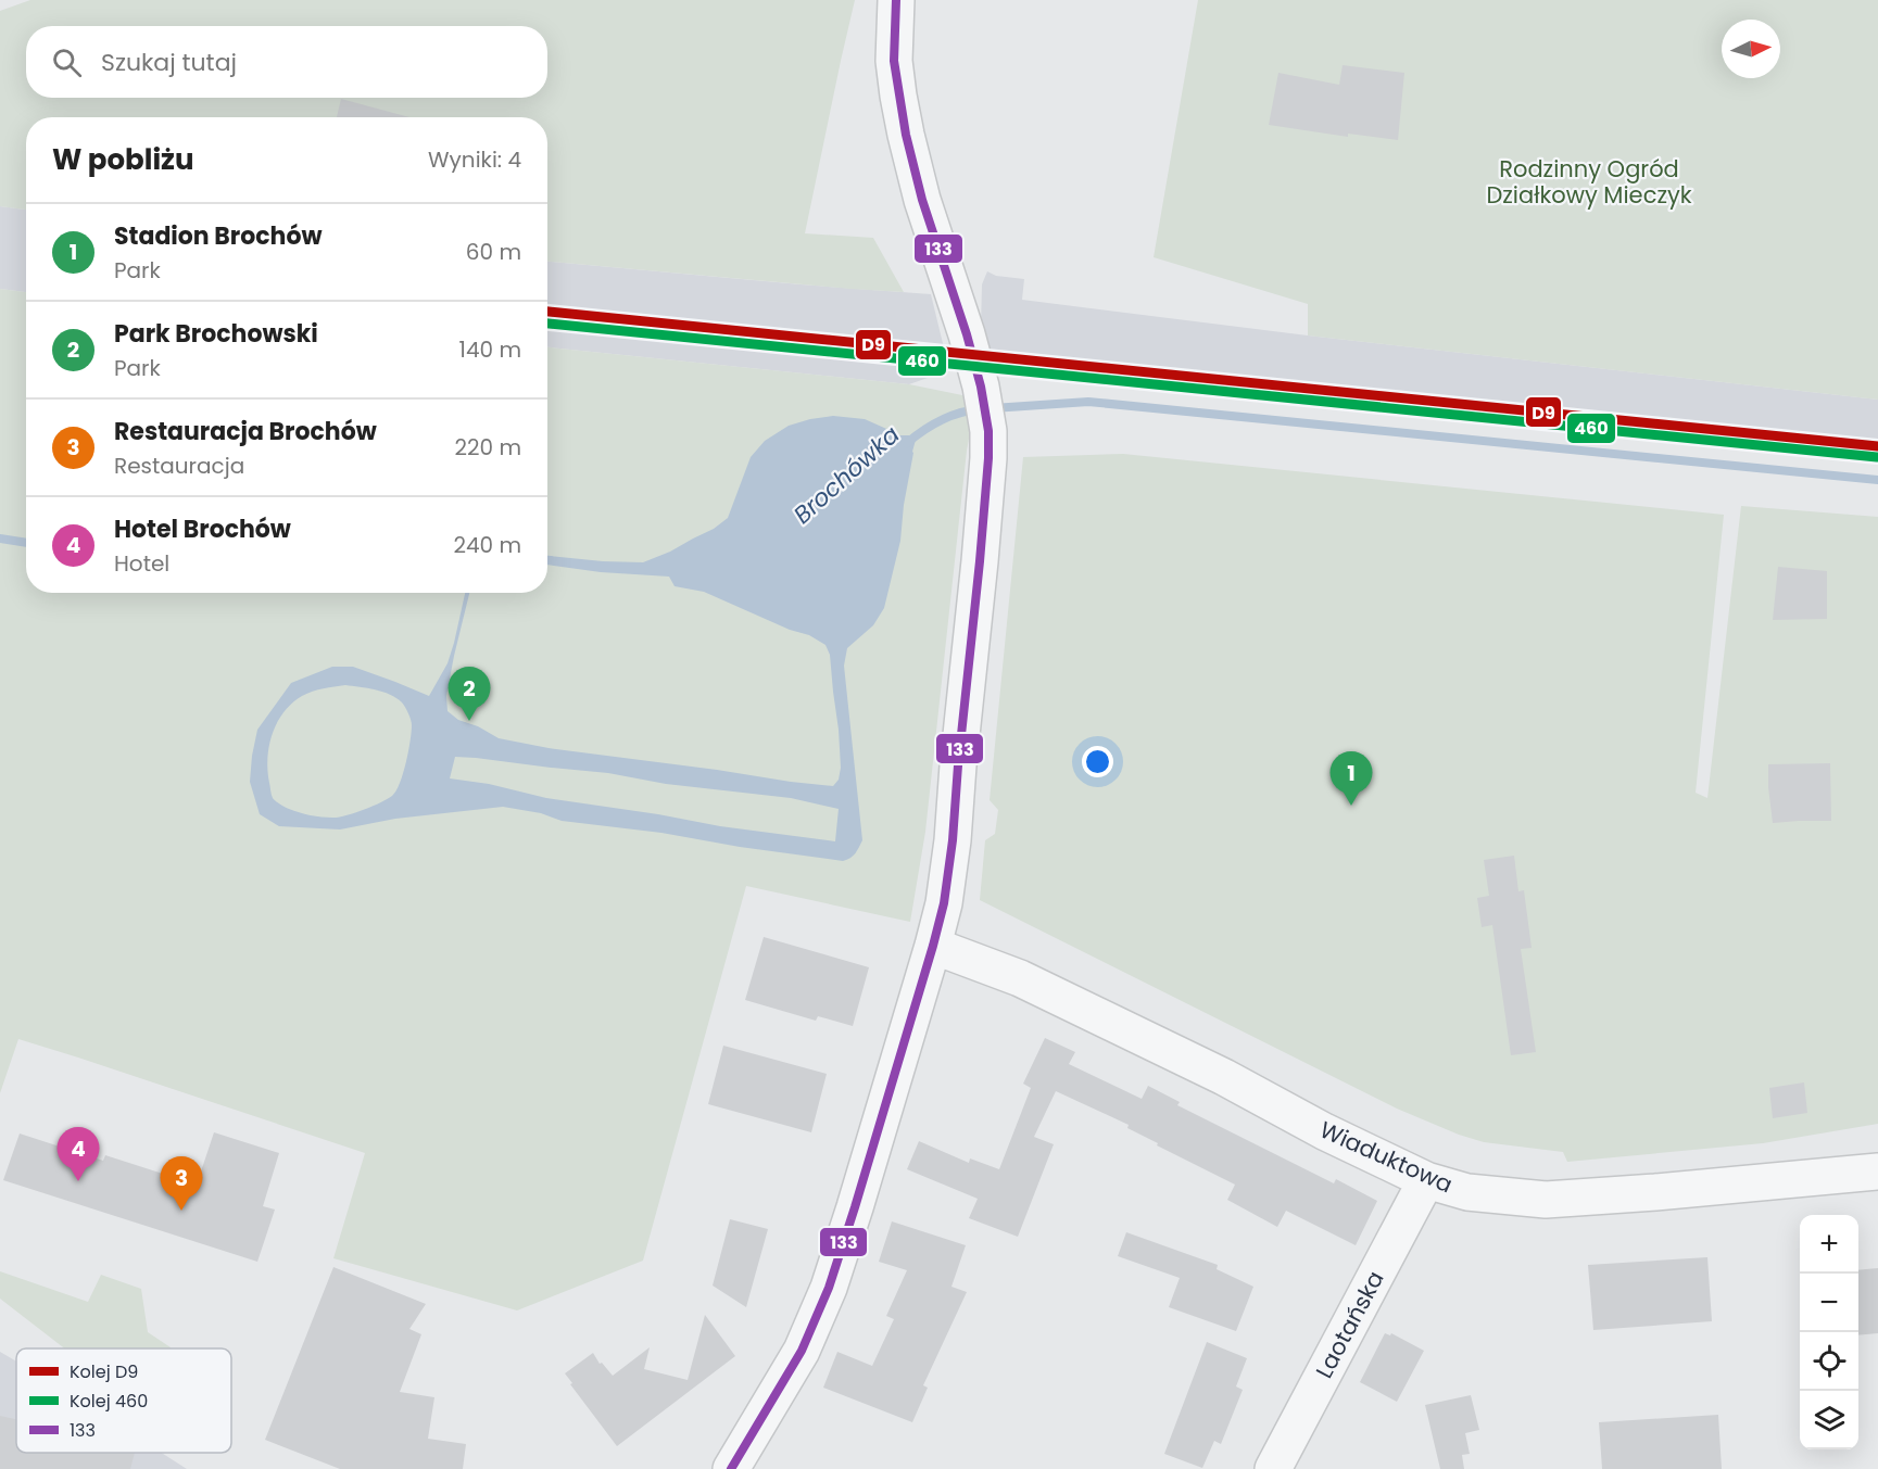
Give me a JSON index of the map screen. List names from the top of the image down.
{
  "streets": {
    "street": ["Wiaduktowa", "Laotańska"]
  },
  "crossings": [
    ["Wiaduktowa", "Laotańska"]
  ],
  "water": ["Brochówka"],
  "parks": ["Rodzinny Ogród Działkowy Mieczyk"],
  "lines": ["transit line 133", "rail line D9", "rail line 460"],
  "legend": ["Kolej D9", "Kolej 460", "133"],
  "north": "right",
  "page": {
    "search": "Szukaj tutaj",
    "heading": ["W pobliżu", "Wyniki: 4"],
    "list": [
      {
        "mark": "1",
        "name": "Stadion Brochów",
        "note": "Park",
        "value": "60 m"
      },
      {
        "mark": "2",
        "name": "Park Brochowski",
        "note": "Park",
        "value": "140 m"
      },
      {
        "mark": "3",
        "name": "Restauracja Brochów",
        "note": "Restauracja",
        "value": "220 m"
      },
      {
        "mark": "4",
        "name": "Hotel Brochów",
        "note": "Hotel",
        "value": "240 m"
      }
    ],
    "pins": [
      "2",
      "1",
      "4",
      "3"
    ],
    "map_buttons": ["+", "−"]
  }
}
